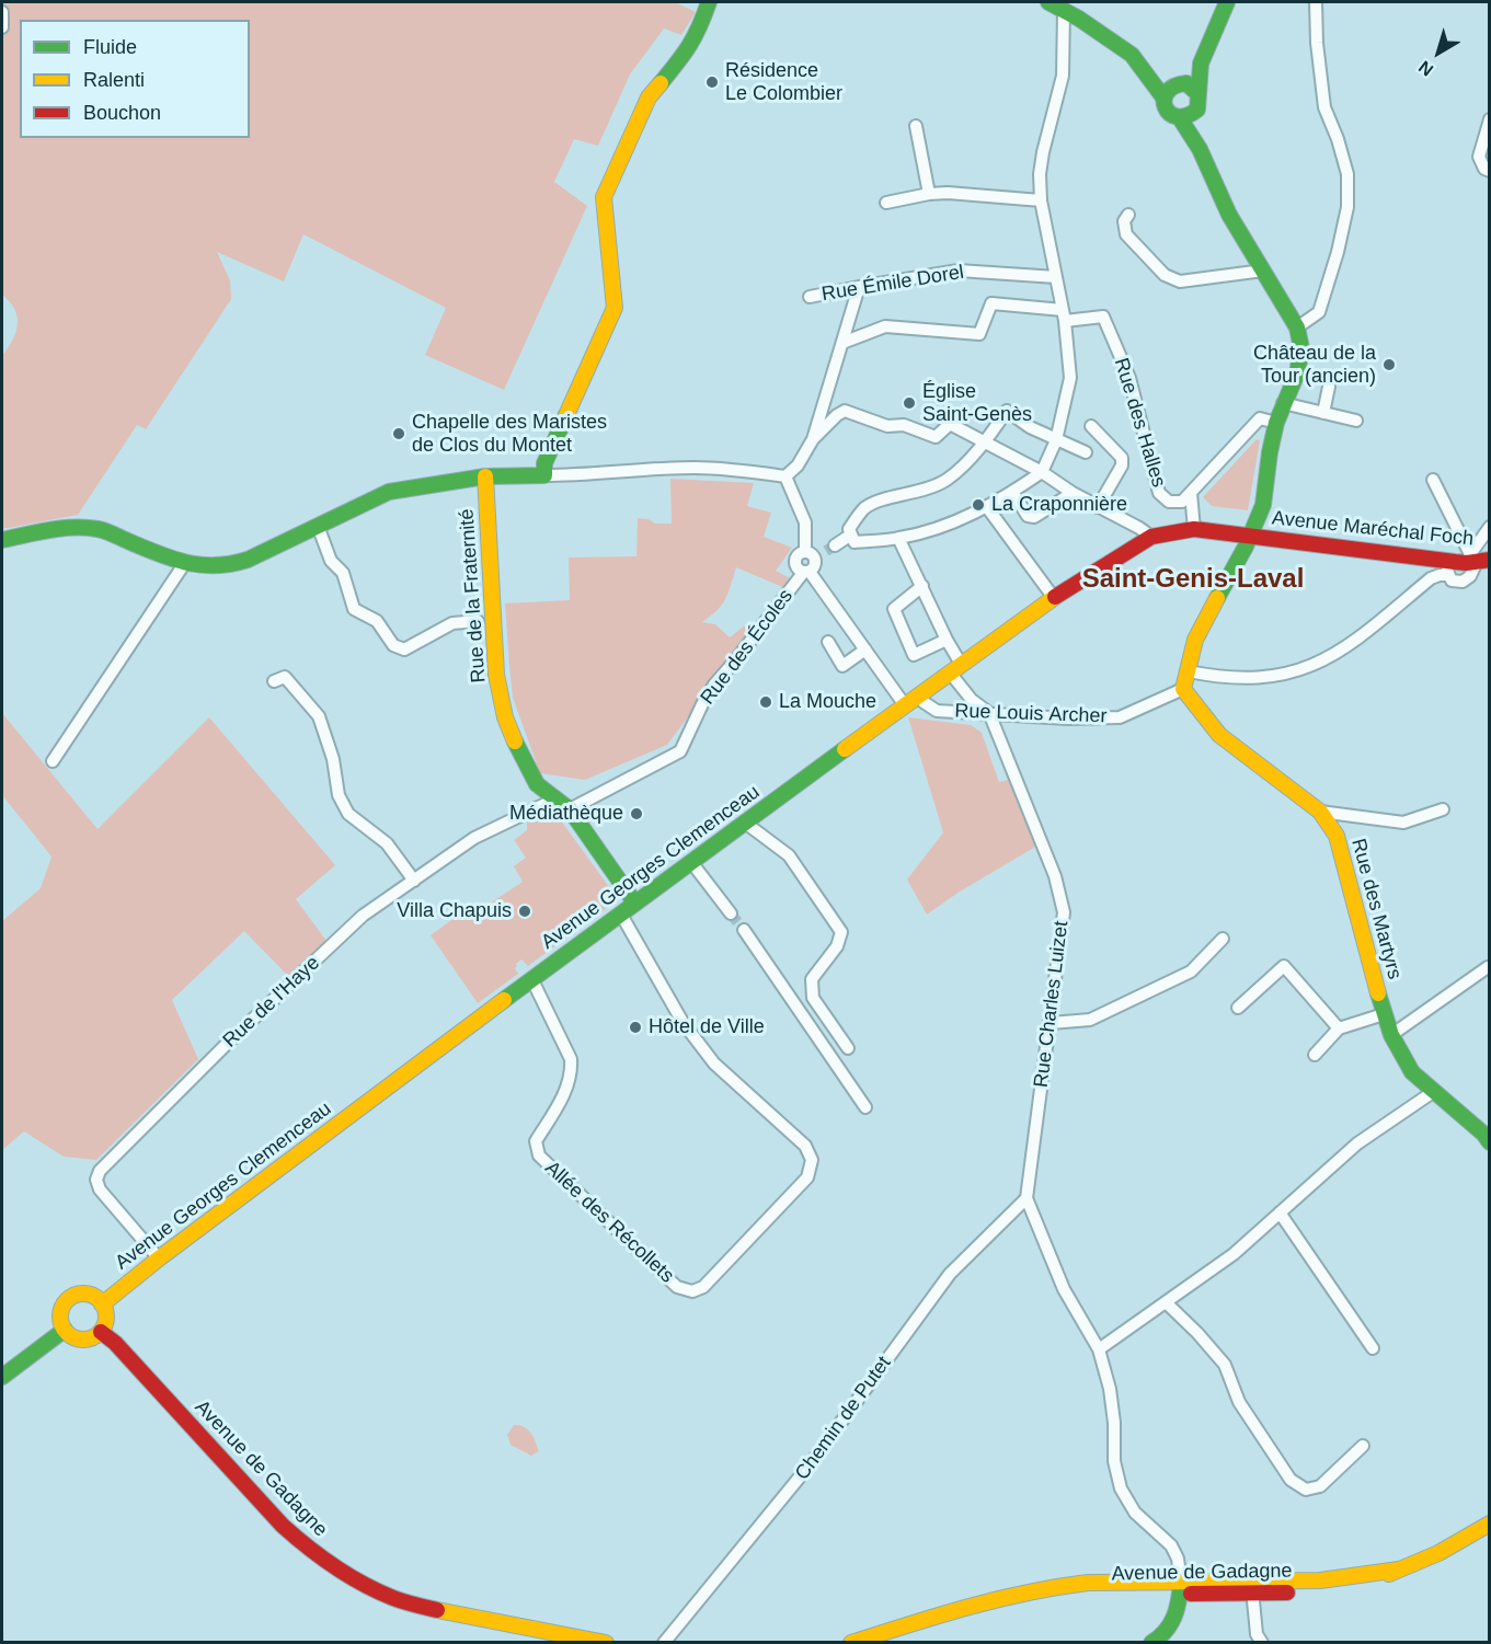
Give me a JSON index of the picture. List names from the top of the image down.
{
  "streets": {
    "main road": [
      "Avenue Maréchal Foch",
      "Rue de la Fraternité",
      "Avenue Georges Clemenceau",
      "Rue des Martyrs",
      "Avenue de Gadagne"
    ],
    "street": [
      "Rue Émile Dorel",
      "Rue des Halles",
      "Rue des Écoles",
      "Rue Louis Archer",
      "Rue de l'Haye",
      "Rue Charles Luizet",
      "Allée des Récollets",
      "Chemin de Putet"
    ]
  },
  "crossings": [
    ["Avenue Maréchal Foch", "Avenue Georges Clemenceau"],
    ["Rue de la Fraternité", "Rue des Écoles"],
    ["Rue de la Fraternité", "Avenue Georges Clemenceau"],
    ["Rue de la Fraternité", "Rue de l'Haye"],
    ["Rue Louis Archer", "Avenue Georges Clemenceau"],
    ["Rue Louis Archer", "Rue des Martyrs"],
    ["Rue Louis Archer", "Rue Charles Luizet"],
    ["Avenue Georges Clemenceau", "Rue de l'Haye"],
    ["Avenue Georges Clemenceau", "Rue Charles Luizet"],
    ["Avenue Georges Clemenceau", "Allée des Récollets"],
    ["Avenue Georges Clemenceau", "Avenue de Gadagne"],
    ["Rue Charles Luizet", "Chemin de Putet"],
    ["Rue Charles Luizet", "Avenue de Gadagne"]
  ],
  "districts": ["Saint-Genis-Laval"],
  "places": [
    "Résidence Le Colombier",
    "Château de la Tour (ancien)",
    "Église Saint-Genès",
    "Chapelle des Maristes de Clos du Montet",
    "La Craponnière",
    "La Mouche",
    "Médiathèque",
    "Villa Chapuis",
    "Hôtel de Ville"
  ],
  "legend": ["Fluide", "Ralenti", "Bouchon"],
  "north": "bottom left"
}
